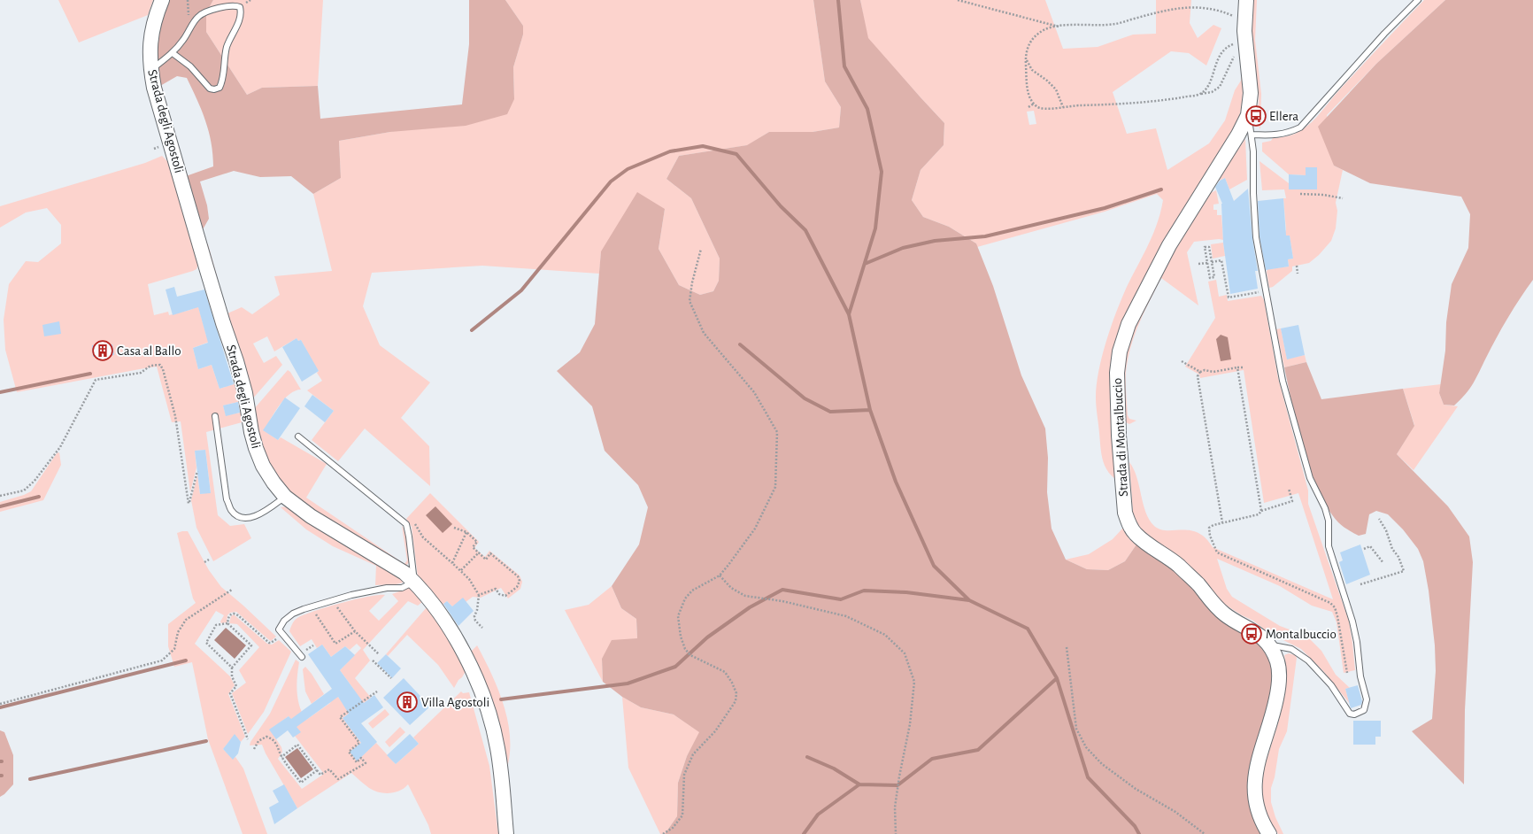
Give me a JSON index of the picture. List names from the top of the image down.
{
  "streets": {
    "street": ["Strada degli Agostoli", "Strada di Montalbuccio"]
  },
  "places": {
    "bus stop": ["Ellera", "Montalbuccio"],
    "building": ["Casa al Ballo", "Villa Agostoli"]
  }
}
